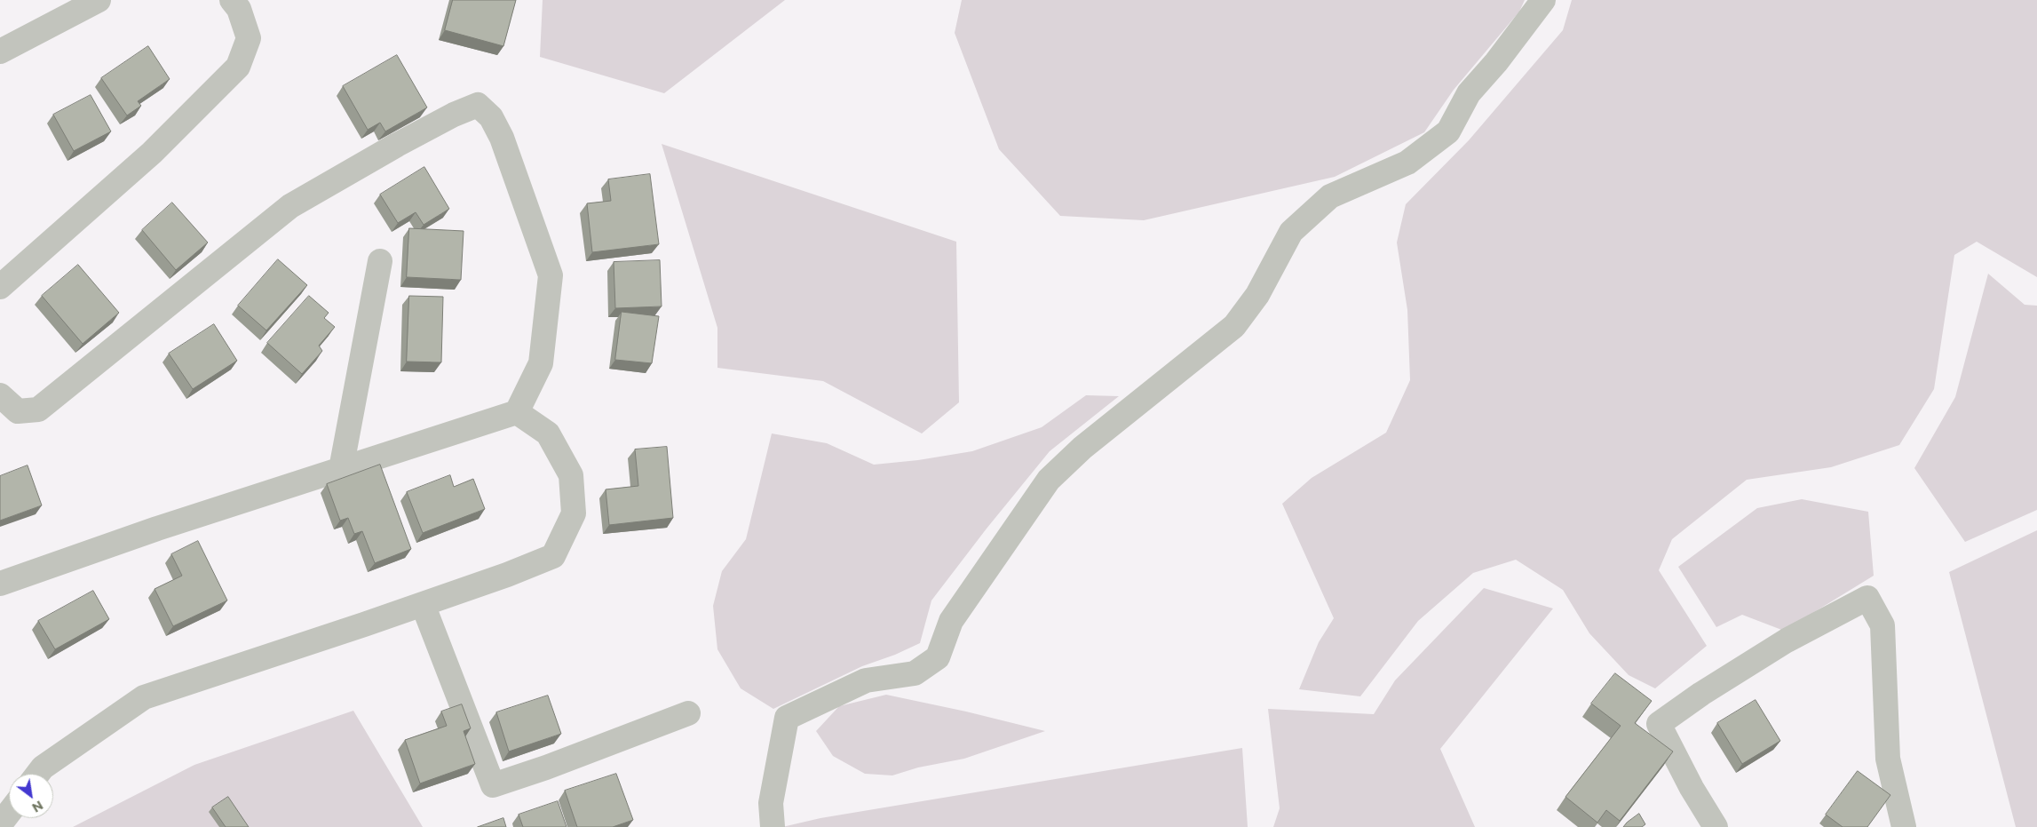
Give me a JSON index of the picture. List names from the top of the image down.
{
  "north": "bottom right"
}
